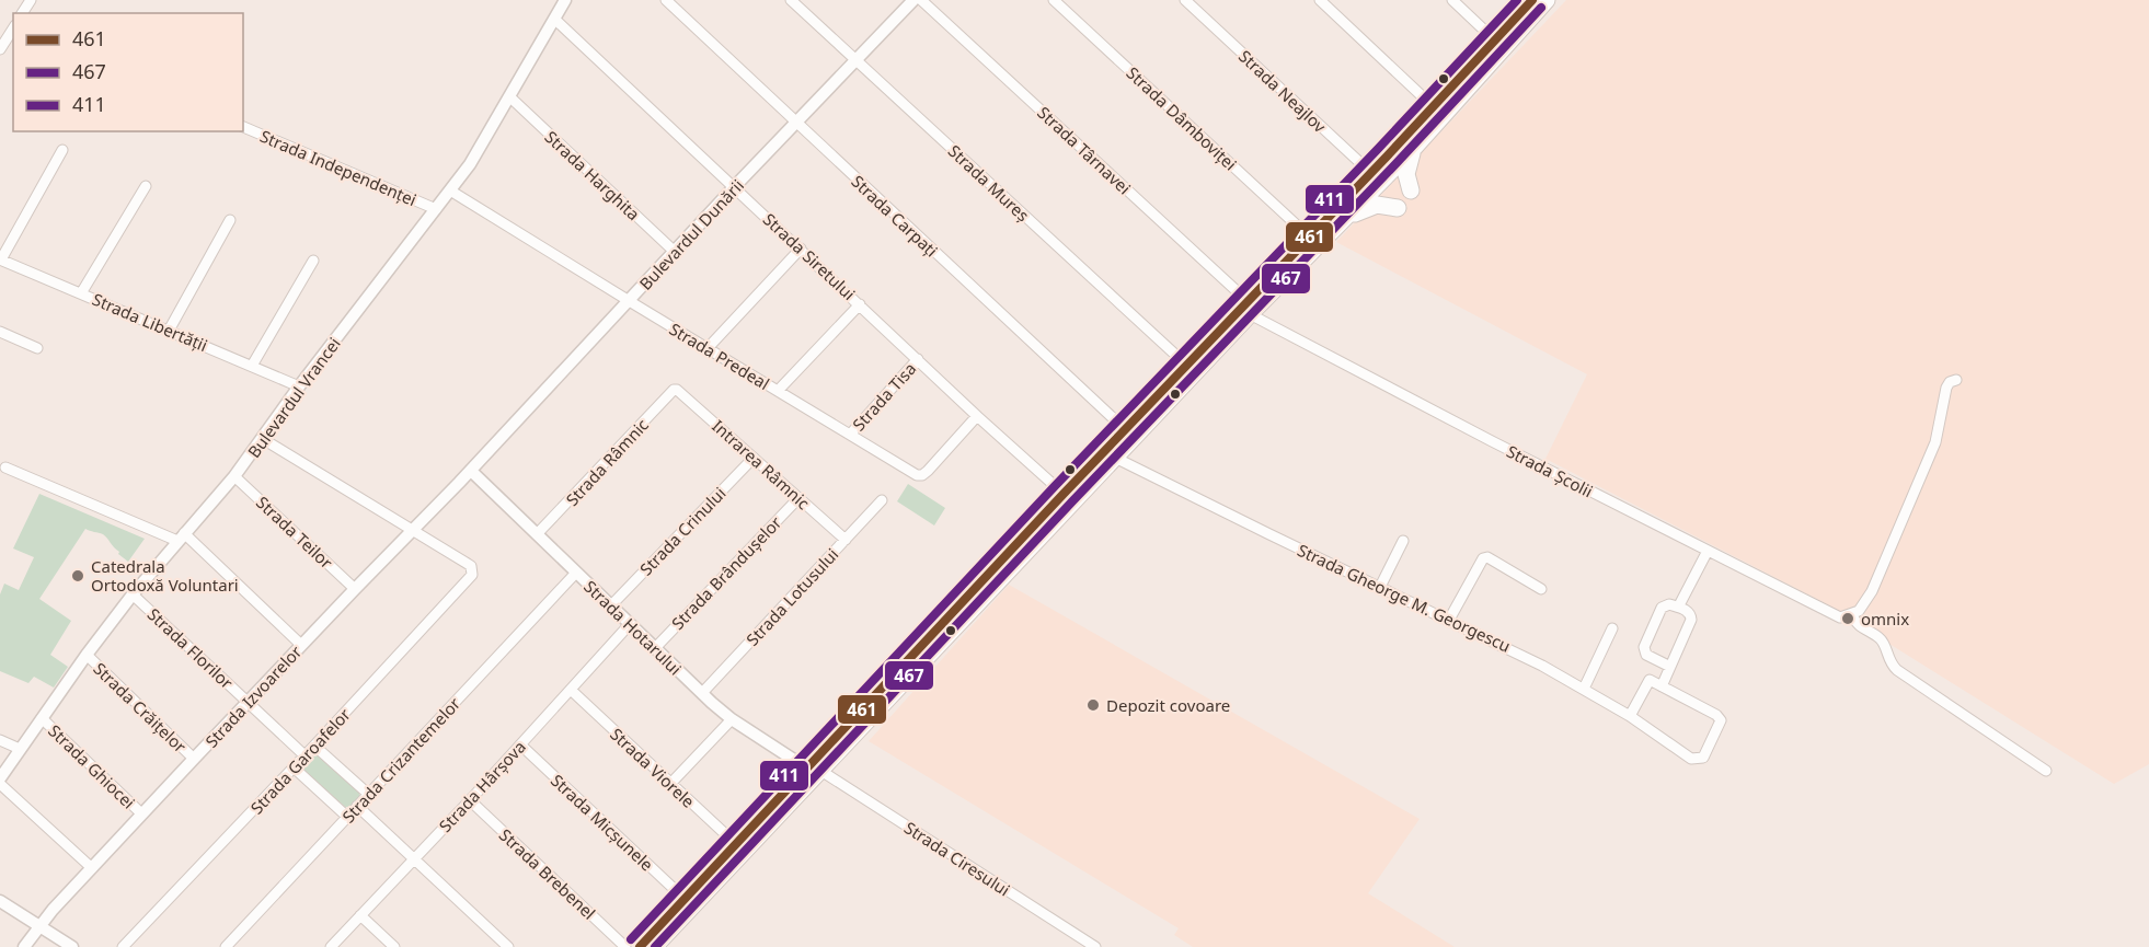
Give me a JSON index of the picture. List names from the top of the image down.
{
  "streets": {
    "street": [
      "Strada Neajlov",
      "Strada Dâmboviței",
      "Strada Târnavei",
      "Strada Independenței",
      "Strada Harghita",
      "Strada Mureș",
      "Strada Carpați",
      "Bulevardul Dunării",
      "Strada Siretului",
      "Strada Libertății",
      "Strada Predeal",
      "Strada Tisa",
      "Bulevardul Vrancei",
      "Strada Râmnic",
      "Intrarea Râmnic",
      "Strada Școlii",
      "Strada Crinului",
      "Strada Teilor",
      "Strada Brândușelor",
      "Strada Lotusului",
      "Strada Gheorge M. Georgescu",
      "Strada Hotarului",
      "Strada Florilor",
      "Strada Izvoarelor",
      "Strada Crăițelor",
      "Strada Crizantemelor",
      "Strada Garoafelor",
      "Strada Ghiocei",
      "Strada Viorele",
      "Strada Hârșova",
      "Strada Micșunele",
      "Strada Ciresului",
      "Strada Brebenel"
    ]
  },
  "crossings": [
    ["Strada Târnavei", "Strada Școlii"],
    ["Strada Independenței", "Bulevardul Vrancei"],
    ["Strada Harghita", "Bulevardul Dunării"],
    ["Strada Harghita", "Bulevardul Vrancei"],
    ["Strada Mureș", "Bulevardul Dunării"],
    ["Strada Carpați", "Bulevardul Dunării"],
    ["Bulevardul Dunării", "Strada Siretului"],
    ["Bulevardul Dunării", "Strada Predeal"],
    ["Bulevardul Dunării", "Strada Hotarului"],
    ["Bulevardul Dunării", "Strada Izvoarelor"],
    ["Strada Siretului", "Strada Predeal"],
    ["Strada Siretului", "Strada Tisa"],
    ["Strada Siretului", "Bulevardul Vrancei"],
    ["Strada Libertății", "Bulevardul Vrancei"],
    ["Strada Predeal", "Strada Tisa"],
    ["Strada Predeal", "Bulevardul Vrancei"],
    ["Bulevardul Vrancei", "Strada Teilor"],
    ["Bulevardul Vrancei", "Strada Florilor"],
    ["Bulevardul Vrancei", "Strada Crăițelor"],
    ["Bulevardul Vrancei", "Strada Ghiocei"],
    ["Strada Râmnic", "Intrarea Râmnic"],
    ["Strada Râmnic", "Strada Hotarului"],
    ["Intrarea Râmnic", "Strada Crinului"],
    ["Intrarea Râmnic", "Strada Brândușelor"],
    ["Intrarea Râmnic", "Strada Lotusului"],
    ["Strada Crinului", "Strada Hotarului"],
    ["Strada Teilor", "Strada Izvoarelor"],
    ["Strada Brândușelor", "Strada Hotarului"],
    ["Strada Lotusului", "Strada Hotarului"],
    ["Strada Hotarului", "Strada Izvoarelor"],
    ["Strada Hotarului", "Strada Crizantemelor"],
    ["Strada Hotarului", "Strada Hârșova"],
    ["Strada Hotarului", "Strada Ciresului"],
    ["Strada Florilor", "Strada Izvoarelor"],
    ["Strada Florilor", "Strada Garoafelor"],
    ["Strada Izvoarelor", "Strada Crăițelor"],
    ["Strada Izvoarelor", "Strada Garoafelor"],
    ["Strada Izvoarelor", "Strada Ghiocei"],
    ["Strada Viorele", "Strada Hârșova"],
    ["Strada Hârșova", "Strada Micșunele"],
    ["Strada Hârșova", "Strada Brebenel"]
  ],
  "places": ["Catedrala Ortodoxă Voluntari", "omnix", "Depozit covoare"],
  "lines": ["transit line 461", "transit line 411", "transit line 467"],
  "legend": ["461", "467", "411"]
}
